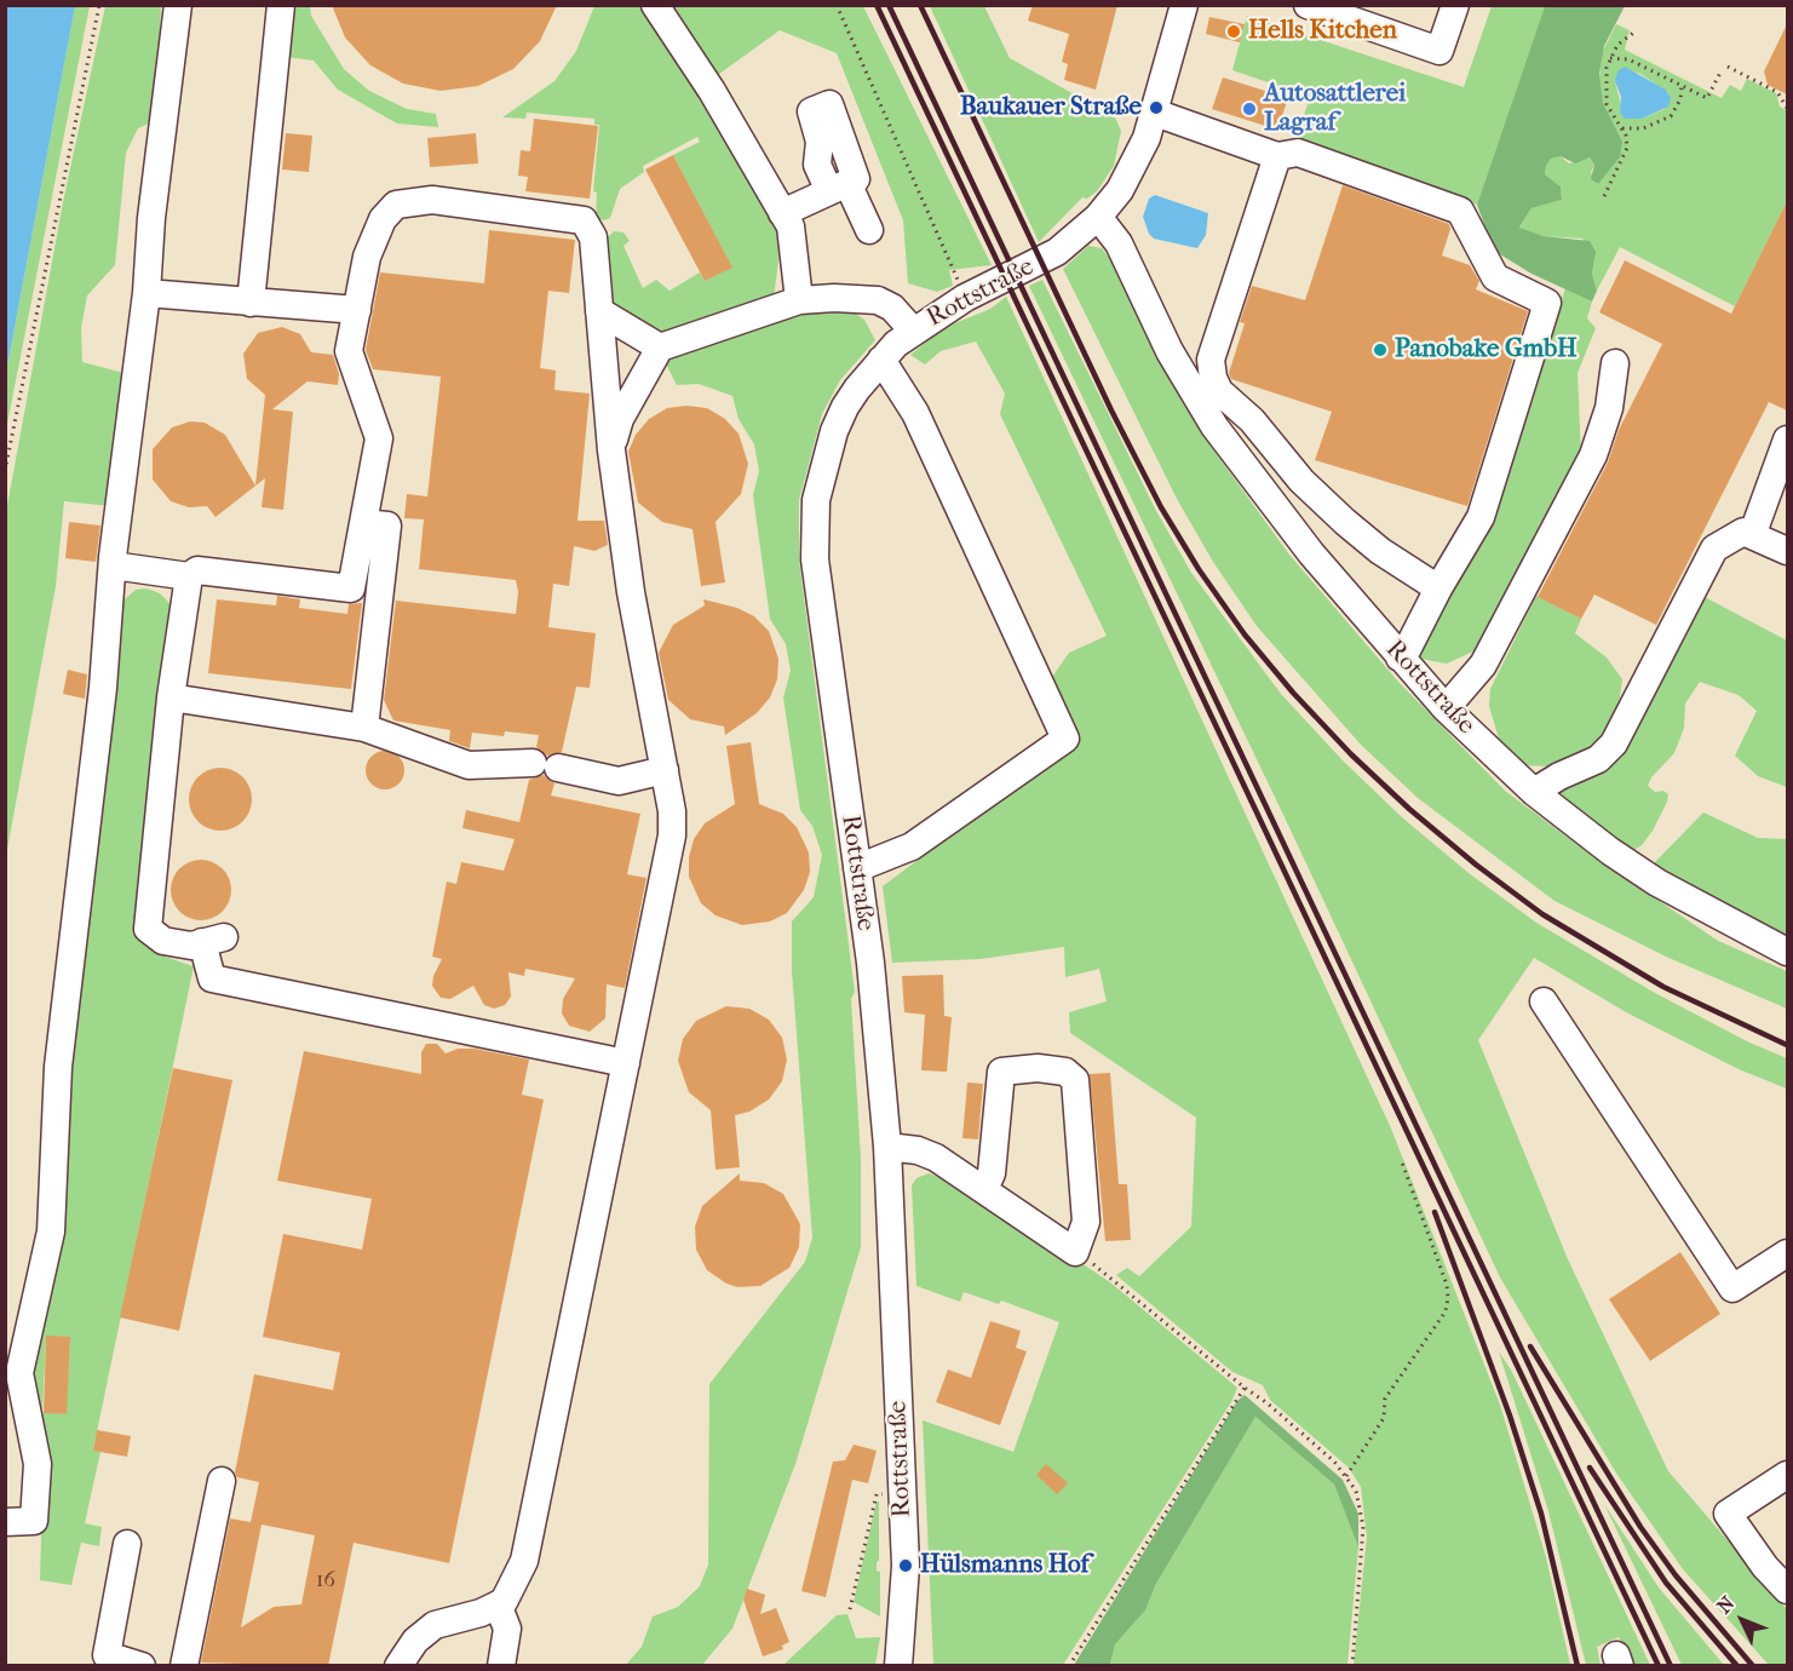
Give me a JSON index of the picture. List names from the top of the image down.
{
  "streets": {
    "street": ["Rottstraße"]
  },
  "places": [
    "Hells Kitchen",
    "Baukauer Straße",
    "Autosattlerei Lagraf",
    "Panobake GmbH",
    "Hülsmanns Hof"
  ],
  "house_numbers": ["16"],
  "north": "top left"
}
